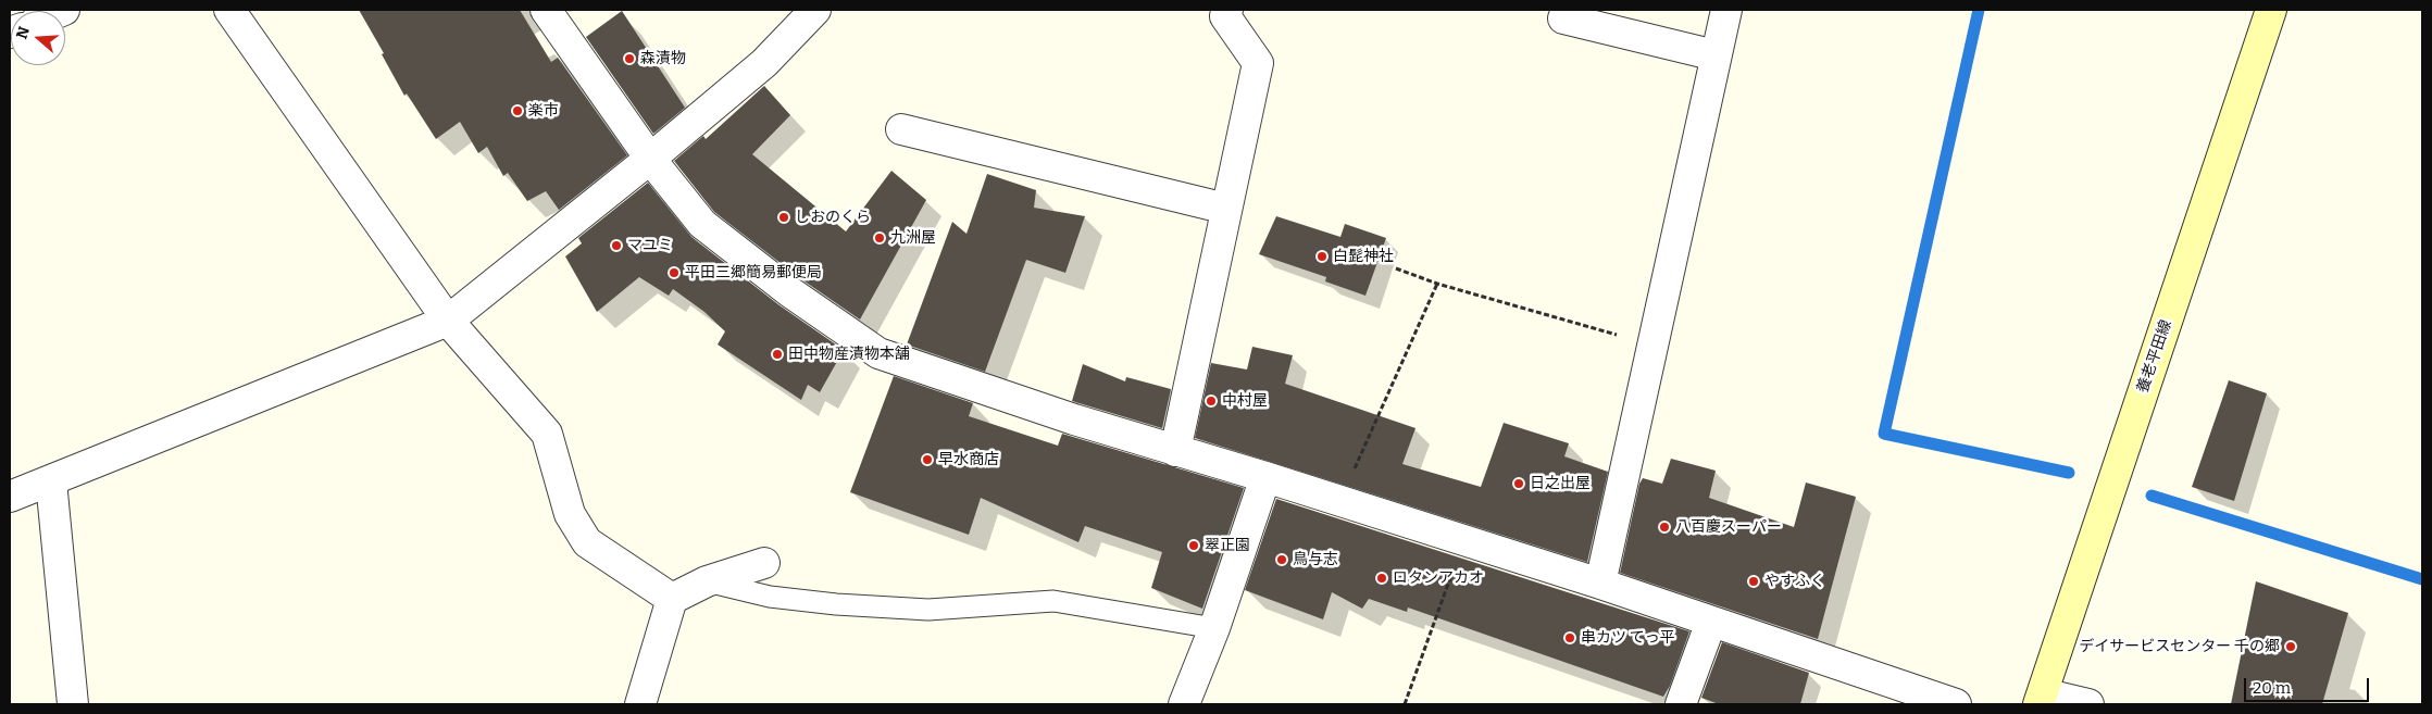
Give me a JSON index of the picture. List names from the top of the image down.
{
  "streets": {
    "main road": ["養老平田線"]
  },
  "places": [
    "森漬物",
    "楽市",
    "しおのくら",
    "九洲屋",
    "マユミ",
    "白髭神社",
    "平田三郷簡易郵便局",
    "田中物産漬物本舗",
    "中村屋",
    "早水商店",
    "日之出屋",
    "八百慶スーパー",
    "翠正園",
    "鳥与志",
    "ロタンアカオ",
    "やすふく",
    "串カツ てっ平",
    "デイサービスセンター 千の郷"
  ],
  "scale_bar": "20 m",
  "north": "left"
}
